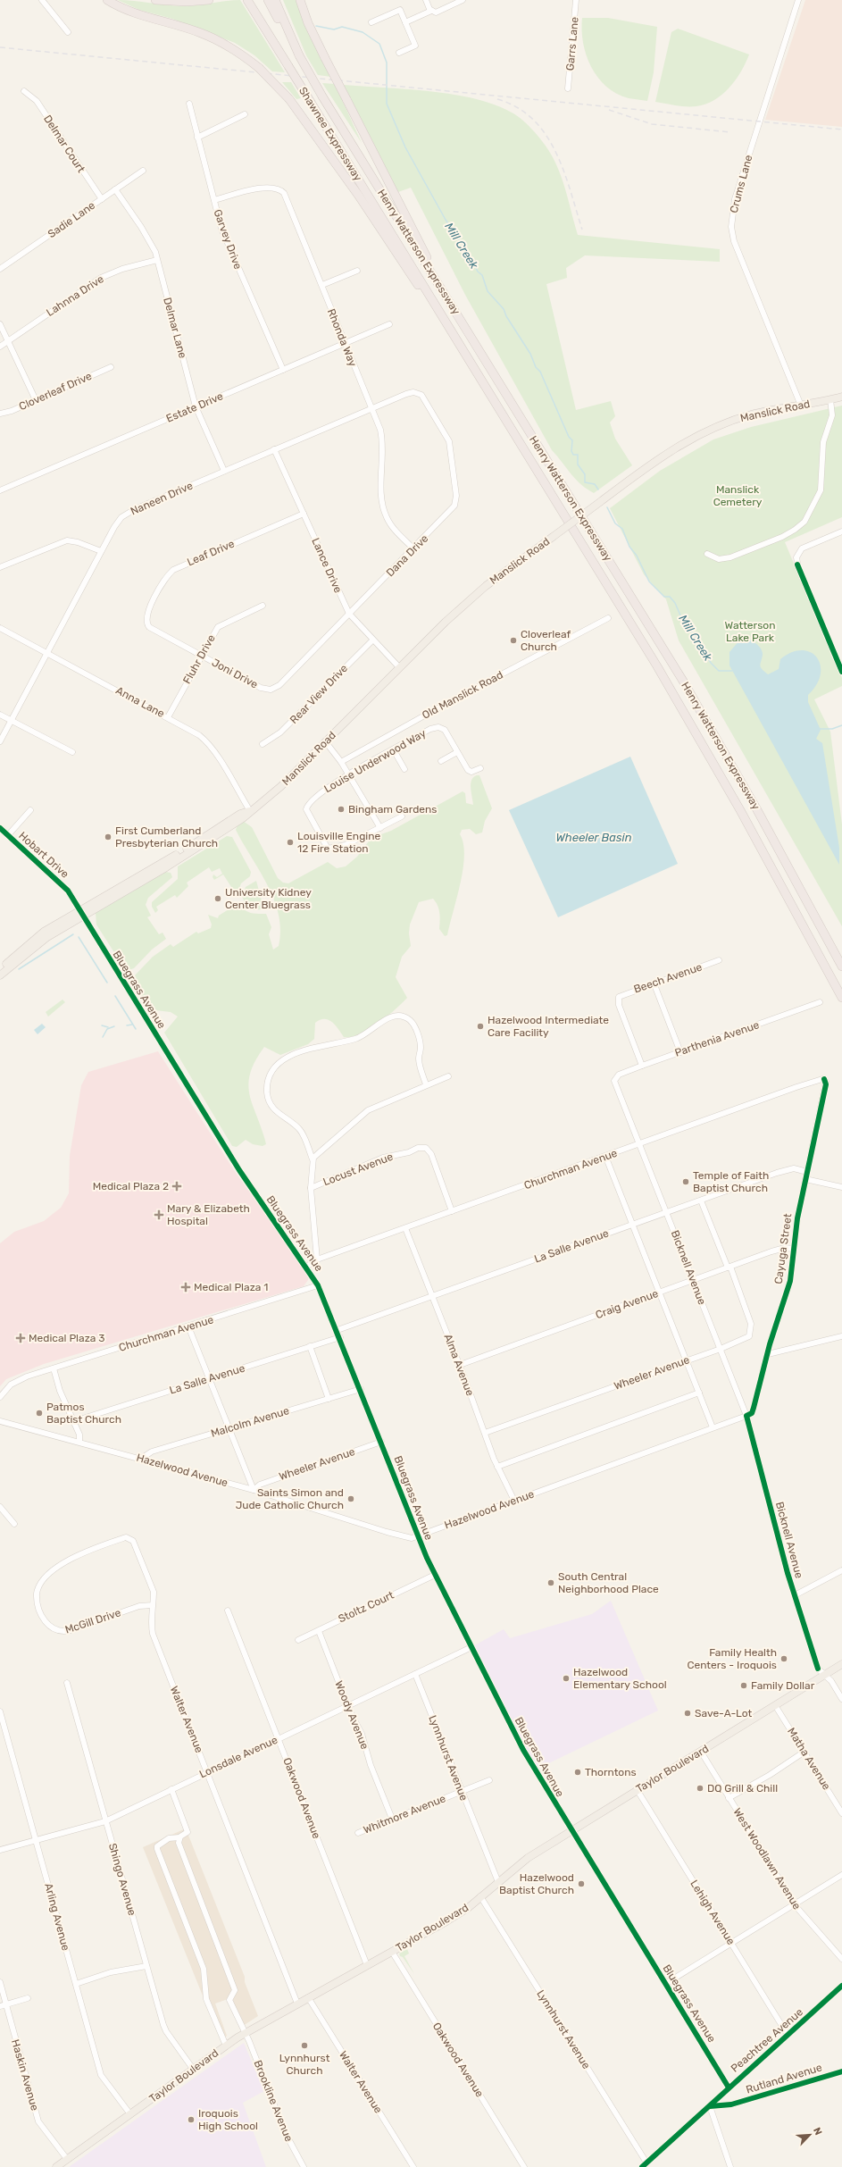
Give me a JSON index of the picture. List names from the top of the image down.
{
  "streets": {
    "highway": ["Shawnee Expressway", "Henry Watterson Expressway"],
    "main road": ["Manslick Road", "Taylor Boulevard"],
    "street": [
      "Garrs Lane",
      "Delmar Court",
      "Crums Lane",
      "Sadie Lane",
      "Garvey Drive",
      "Lahnna Drive",
      "Delmar Lane",
      "Rhonda Way",
      "Cloverleaf Drive",
      "Estate Drive",
      "Naneen Drive",
      "Leaf Drive",
      "Dana Drive",
      "Lance Drive",
      "Fluhr Drive",
      "Joni Drive",
      "Rear View Drive",
      "Old Manslick Road",
      "Anna Lane",
      "Louise Underwood Way",
      "Hobart Drive",
      "Beech Avenue",
      "Bluegrass Avenue",
      "Parthenia Avenue",
      "Locust Avenue",
      "Churchman Avenue",
      "La Salle Avenue",
      "Cayuga Street",
      "Bicknell Avenue",
      "Craig Avenue",
      "Alma Avenue",
      "Wheeler Avenue",
      "Malcolm Avenue",
      "Hazelwood Avenue",
      "Stoltz Court",
      "McGill Drive",
      "Woody Avenue",
      "Walter Avenue",
      "Lonsdale Avenue",
      "Lynnhurst Avenue",
      "Matha Avenue",
      "Oakwood Avenue",
      "Whitmore Avenue",
      "West Woodlawn Avenue",
      "Shingo Avenue",
      "Lehigh Avenue",
      "Arling Avenue",
      "Peachtree Avenue",
      "Haskin Avenue",
      "Rutland Avenue",
      "Brookline Avenue"
    ]
  },
  "crossings": [
    ["Shawnee Expressway", "Henry Watterson Expressway"],
    ["Delmar Court", "Sadie Lane"],
    ["Crums Lane", "Manslick Road"],
    ["Sadie Lane", "Delmar Lane"],
    ["Garvey Drive", "Rhonda Way"],
    ["Garvey Drive", "Estate Drive"],
    ["Lahnna Drive", "Delmar Lane"],
    ["Delmar Lane", "Estate Drive"],
    ["Delmar Lane", "Naneen Drive"],
    ["Rhonda Way", "Estate Drive"],
    ["Rhonda Way", "Naneen Drive"],
    ["Rhonda Way", "Dana Drive"],
    ["Manslick Road", "Lance Drive"],
    ["Manslick Road", "Anna Lane"],
    ["Manslick Road", "Hobart Drive"],
    ["Manslick Road", "Bluegrass Avenue"],
    ["Naneen Drive", "Dana Drive"],
    ["Naneen Drive", "Lance Drive"],
    ["Naneen Drive", "Anna Lane"],
    ["Leaf Drive", "Lance Drive"],
    ["Leaf Drive", "Joni Drive"],
    ["Dana Drive", "Lance Drive"],
    ["Dana Drive", "Joni Drive"],
    ["Lance Drive", "Rear View Drive"],
    ["Fluhr Drive", "Joni Drive"],
    ["Fluhr Drive", "Anna Lane"],
    ["Hobart Drive", "Bluegrass Avenue"],
    ["Beech Avenue", "Parthenia Avenue"],
    ["Bluegrass Avenue", "Churchman Avenue"],
    ["Bluegrass Avenue", "La Salle Avenue"],
    ["Bluegrass Avenue", "Wheeler Avenue"],
    ["Bluegrass Avenue", "Malcolm Avenue"],
    ["Bluegrass Avenue", "Hazelwood Avenue"],
    ["Bluegrass Avenue", "Stoltz Court"],
    ["Bluegrass Avenue", "Lonsdale Avenue"],
    ["Bluegrass Avenue", "Taylor Boulevard"],
    ["Bluegrass Avenue", "Peachtree Avenue"],
    ["Parthenia Avenue", "Bicknell Avenue"],
    ["Locust Avenue", "Churchman Avenue"],
    ["Churchman Avenue", "Cayuga Street"],
    ["Churchman Avenue", "Bicknell Avenue"],
    ["Churchman Avenue", "Alma Avenue"],
    ["La Salle Avenue", "Cayuga Street"],
    ["La Salle Avenue", "Bicknell Avenue"],
    ["La Salle Avenue", "Alma Avenue"],
    ["La Salle Avenue", "Wheeler Avenue"],
    ["Cayuga Street", "Bicknell Avenue"],
    ["Cayuga Street", "Craig Avenue"],
    ["Cayuga Street", "Hazelwood Avenue"],
    ["Bicknell Avenue", "Craig Avenue"],
    ["Bicknell Avenue", "Wheeler Avenue"],
    ["Bicknell Avenue", "Hazelwood Avenue"],
    ["Bicknell Avenue", "Taylor Boulevard"],
    ["Craig Avenue", "Alma Avenue"],
    ["Craig Avenue", "Wheeler Avenue"],
    ["Alma Avenue", "Wheeler Avenue"],
    ["Alma Avenue", "Hazelwood Avenue"],
    ["Wheeler Avenue", "Hazelwood Avenue"],
    ["Malcolm Avenue", "Hazelwood Avenue"],
    ["Stoltz Court", "Woody Avenue"],
    ["McGill Drive", "Walter Avenue"],
    ["Woody Avenue", "Lonsdale Avenue"],
    ["Woody Avenue", "Whitmore Avenue"],
    ["Walter Avenue", "Lonsdale Avenue"],
    ["Walter Avenue", "Taylor Boulevard"],
    ["Lonsdale Avenue", "Lynnhurst Avenue"],
    ["Lonsdale Avenue", "Oakwood Avenue"],
    ["Lonsdale Avenue", "Shingo Avenue"],
    ["Lonsdale Avenue", "Arling Avenue"],
    ["Lynnhurst Avenue", "Taylor Boulevard"],
    ["Lynnhurst Avenue", "Whitmore Avenue"],
    ["Lynnhurst Avenue", "Peachtree Avenue"],
    ["Matha Avenue", "Taylor Boulevard"],
    ["Taylor Boulevard", "Oakwood Avenue"],
    ["Taylor Boulevard", "West Woodlawn Avenue"],
    ["Taylor Boulevard", "Shingo Avenue"],
    ["Taylor Boulevard", "Lehigh Avenue"],
    ["Taylor Boulevard", "Arling Avenue"],
    ["Taylor Boulevard", "Haskin Avenue"],
    ["Taylor Boulevard", "Brookline Avenue"],
    ["Lehigh Avenue", "Peachtree Avenue"],
    ["Peachtree Avenue", "Rutland Avenue"]
  ],
  "water": ["Mill Creek", "Wheeler Basin"],
  "parks": ["Manslick Cemetery", "Watterson Lake Park"],
  "places": {
    "other": [
      "Cloverleaf Church",
      "Bingham Gardens",
      "First Cumberland Presbyterian Church",
      "Louisville Engine 12 Fire Station",
      "University Kidney Center Bluegrass",
      "Hazelwood Intermediate Care Facility",
      "Temple of Faith Baptist Church",
      "Patmos Baptist Church",
      "Saints Simon and Jude Catholic Church",
      "South Central Neighborhood Place",
      "Family Health Centers - Iroquois",
      "Hazelwood Elementary School",
      "Family Dollar",
      "Save-A-Lot",
      "Thorntons",
      "DQ Grill & Chill",
      "Hazelwood Baptist Church",
      "Lynnhurst Church",
      "Iroquois High School"
    ],
    "health": [
      "Medical Plaza 2",
      "Mary & Elizabeth Hospital",
      "Medical Plaza 1",
      "Medical Plaza 3"
    ]
  },
  "north": "top right"
}
